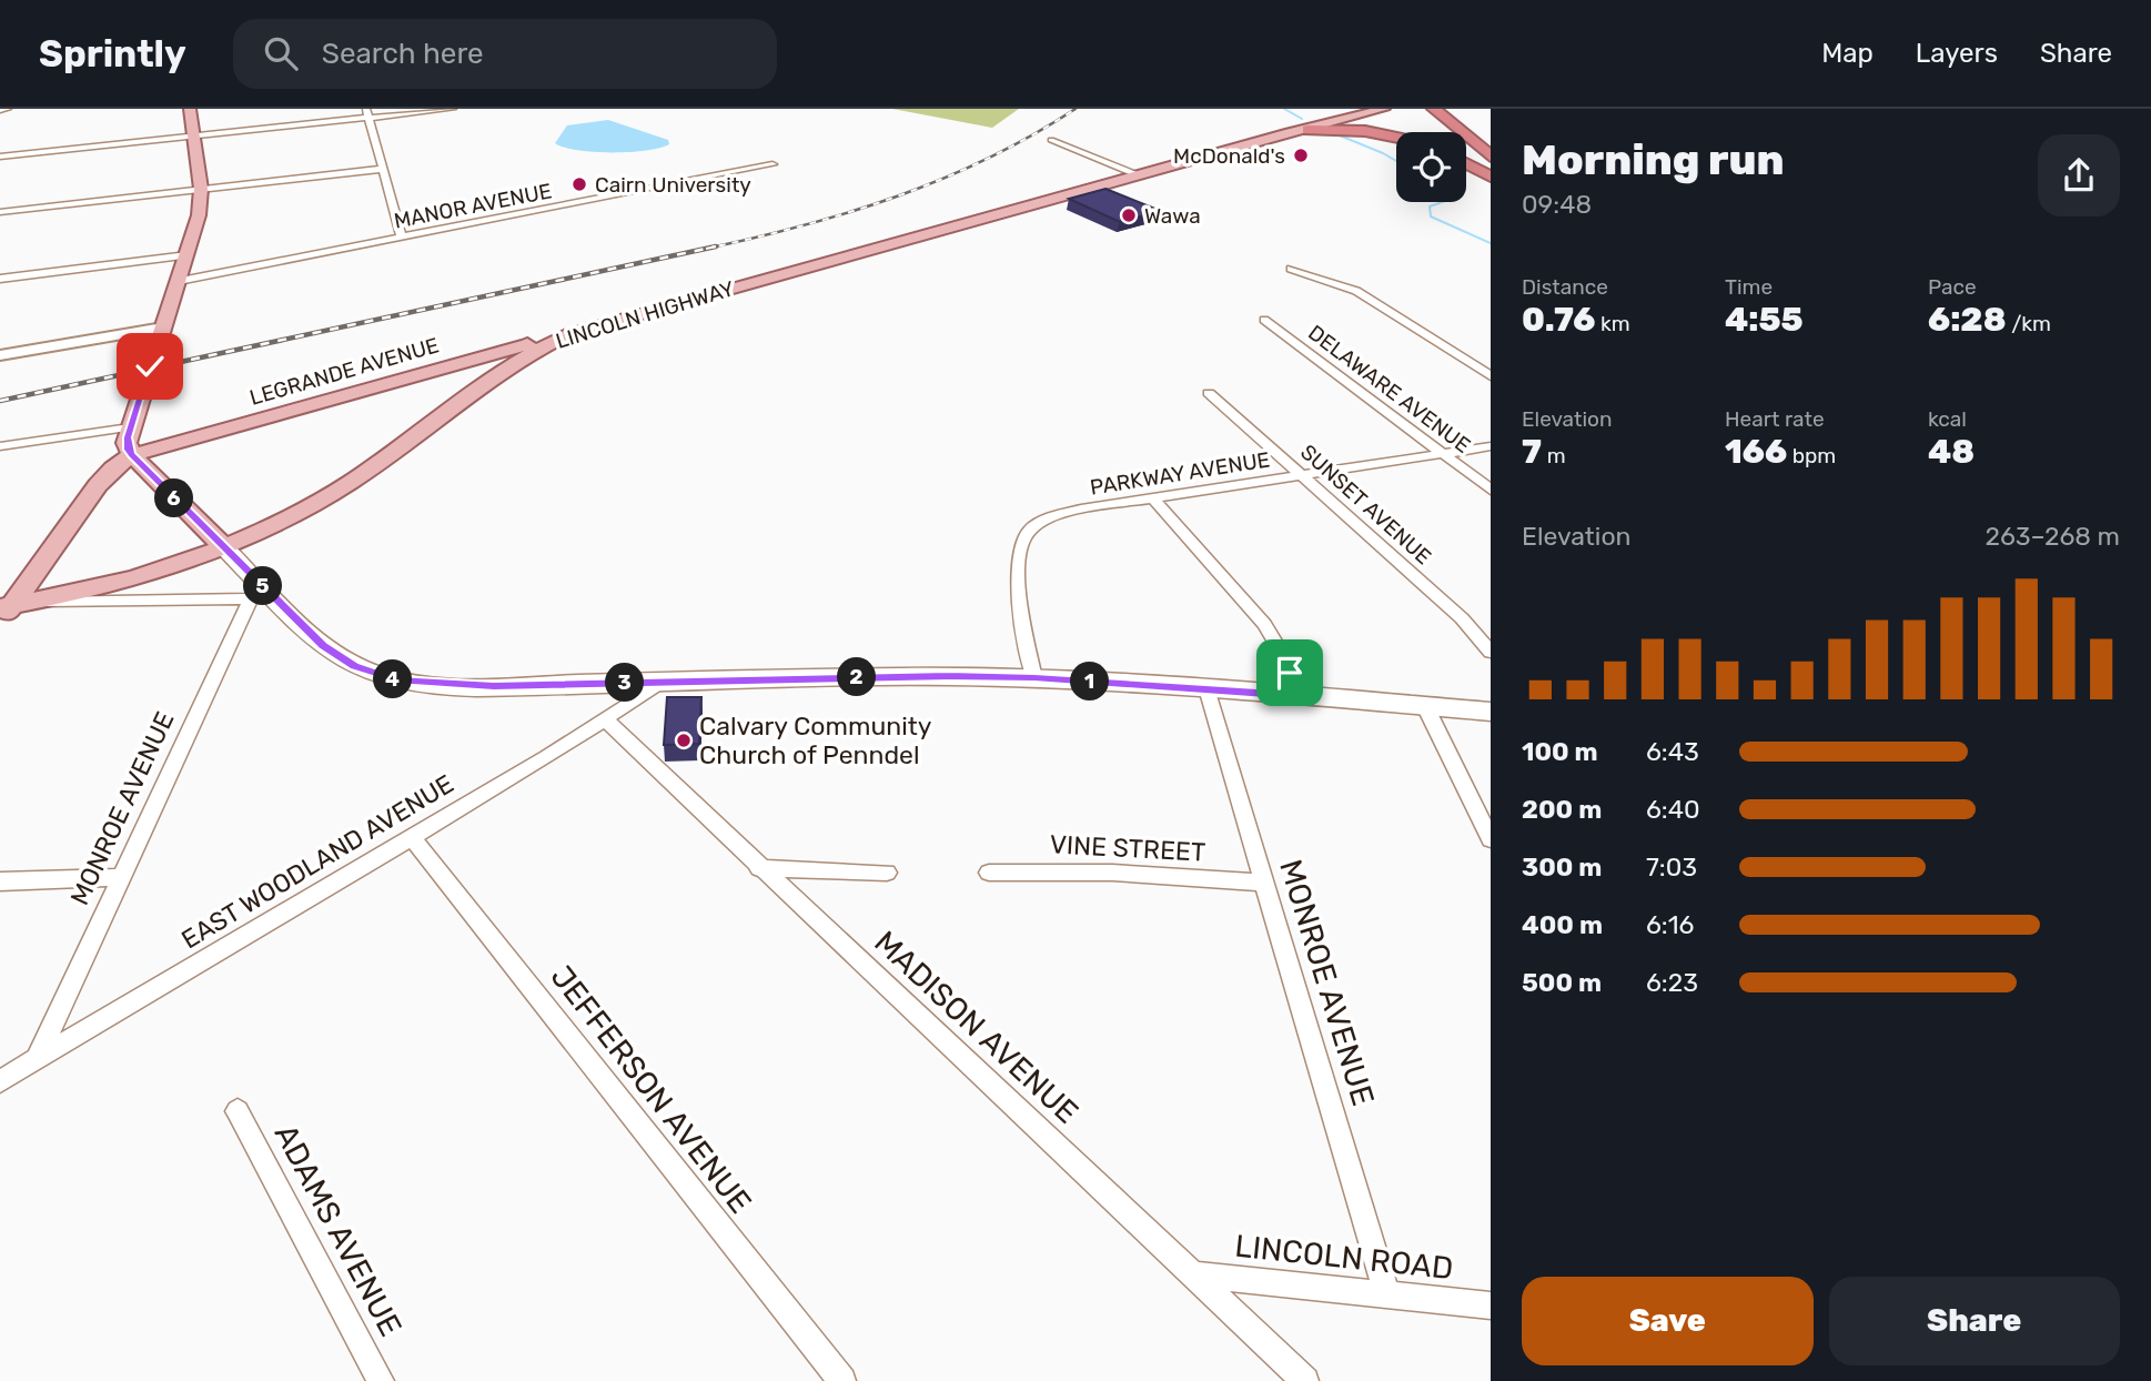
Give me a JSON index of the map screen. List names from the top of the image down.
{
  "streets": {
    "main road": ["LINCOLN HIGHWAY", "LEGRANDE AVENUE"],
    "street": [
      "MANOR AVENUE",
      "DELAWARE AVENUE",
      "PARKWAY AVENUE",
      "SUNSET AVENUE",
      "MONROE AVENUE",
      "VINE STREET",
      "EAST WOODLAND AVENUE",
      "MADISON AVENUE",
      "JEFFERSON AVENUE",
      "ADAMS AVENUE",
      "LINCOLN ROAD"
    ]
  },
  "crossings": [
    ["LINCOLN HIGHWAY", "LEGRANDE AVENUE"],
    ["DELAWARE AVENUE", "PARKWAY AVENUE"],
    ["PARKWAY AVENUE", "SUNSET AVENUE"],
    ["MONROE AVENUE", "VINE STREET"],
    ["MONROE AVENUE", "EAST WOODLAND AVENUE"],
    ["MONROE AVENUE", "LINCOLN ROAD"],
    ["EAST WOODLAND AVENUE", "MADISON AVENUE"],
    ["EAST WOODLAND AVENUE", "JEFFERSON AVENUE"],
    ["MADISON AVENUE", "LINCOLN ROAD"]
  ],
  "places": [
    "McDonald's",
    "Cairn University",
    "Wawa",
    "Calvary Community Church of Penndel"
  ],
  "page": {
    "header": "Sprintly",
    "search": "Search here",
    "nav": ["Map", "Layers", "Share"],
    "heading": ["Morning run", "09:48"],
    "stats": [
      ["Distance", "0.76 km"],
      ["Time", "4:55"],
      ["Pace", "6:28 /km"],
      ["Elevation", "7 m"],
      ["Heart rate", "166 bpm"],
      ["kcal", "48"]
    ],
    "pins": [
      "6",
      "5",
      "2",
      "4",
      "1",
      "3"
    ],
    "chart": ["Elevation", "263–268 m"],
    "list": [
      {
        "name": "100 m",
        "note": "6:43"
      },
      {
        "name": "200 m",
        "note": "6:40"
      },
      {
        "name": "300 m",
        "note": "7:03"
      },
      {
        "name": "400 m",
        "note": "6:16"
      },
      {
        "name": "500 m",
        "note": "6:23"
      }
    ],
    "buttons": ["Save", "Share"]
  }
}
